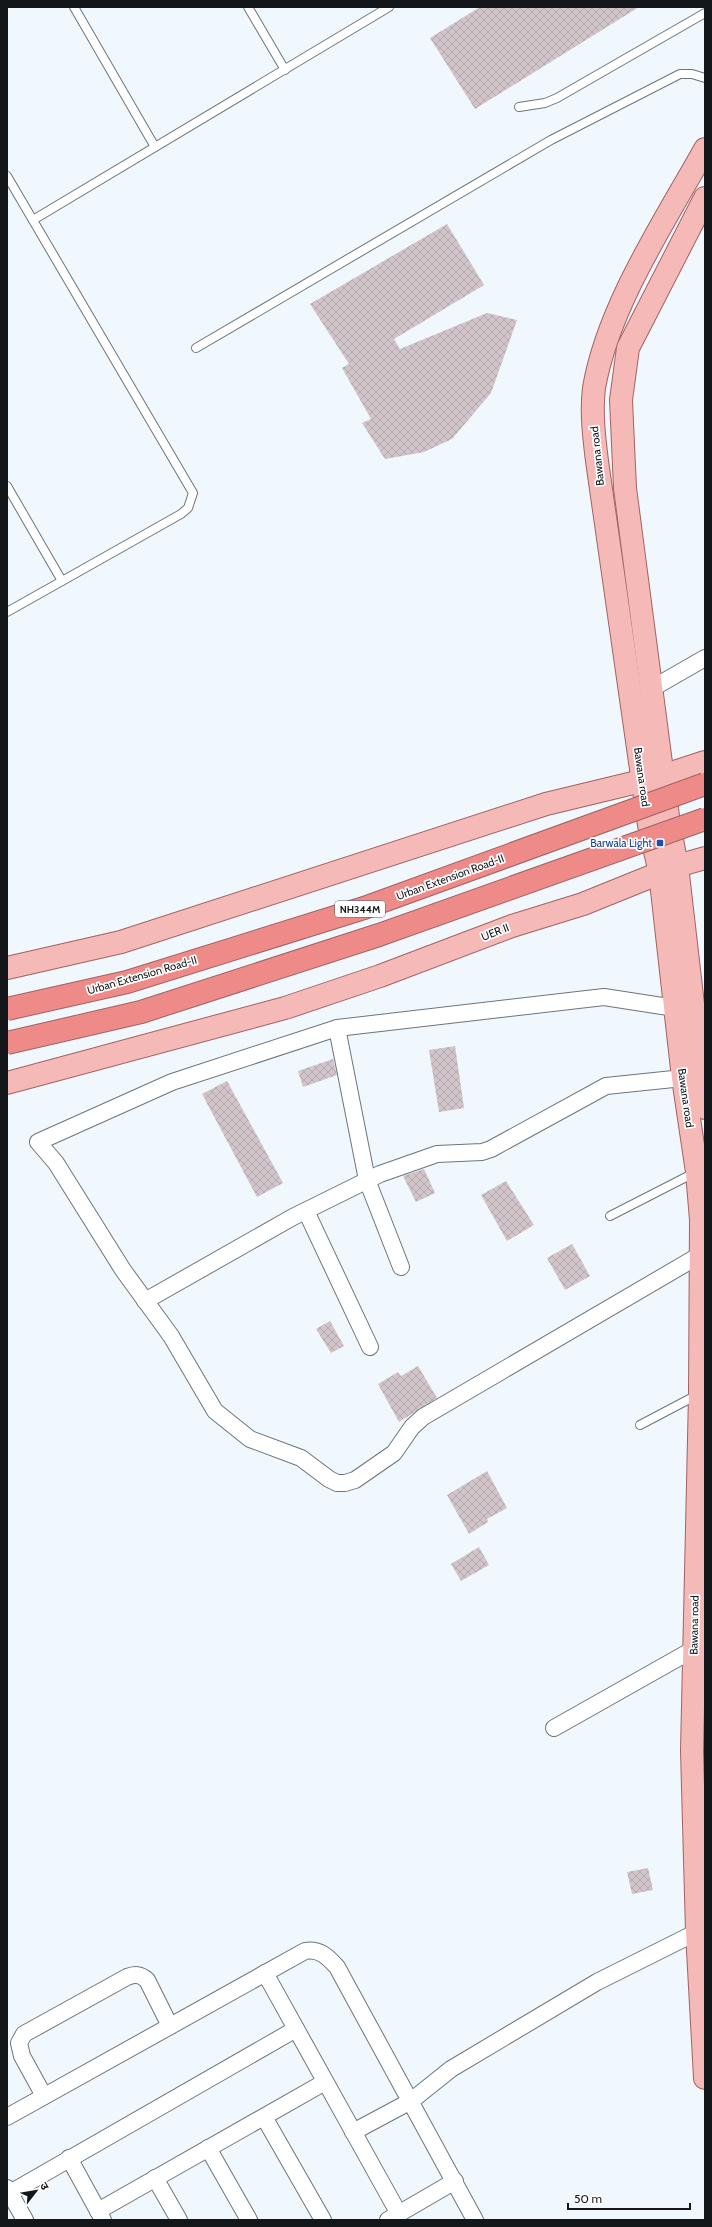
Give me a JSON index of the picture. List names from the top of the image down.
{
  "streets": {
    "highway": ["Urban Extension Road-II", "NH344M"],
    "main road": ["Bawana road", "UER II"]
  },
  "crossings": [
    ["Bawana road", "UER II"]
  ],
  "places": {
    "transit": ["Barwala Light"]
  },
  "scale_bar": "50 m",
  "north": "top right"
}
